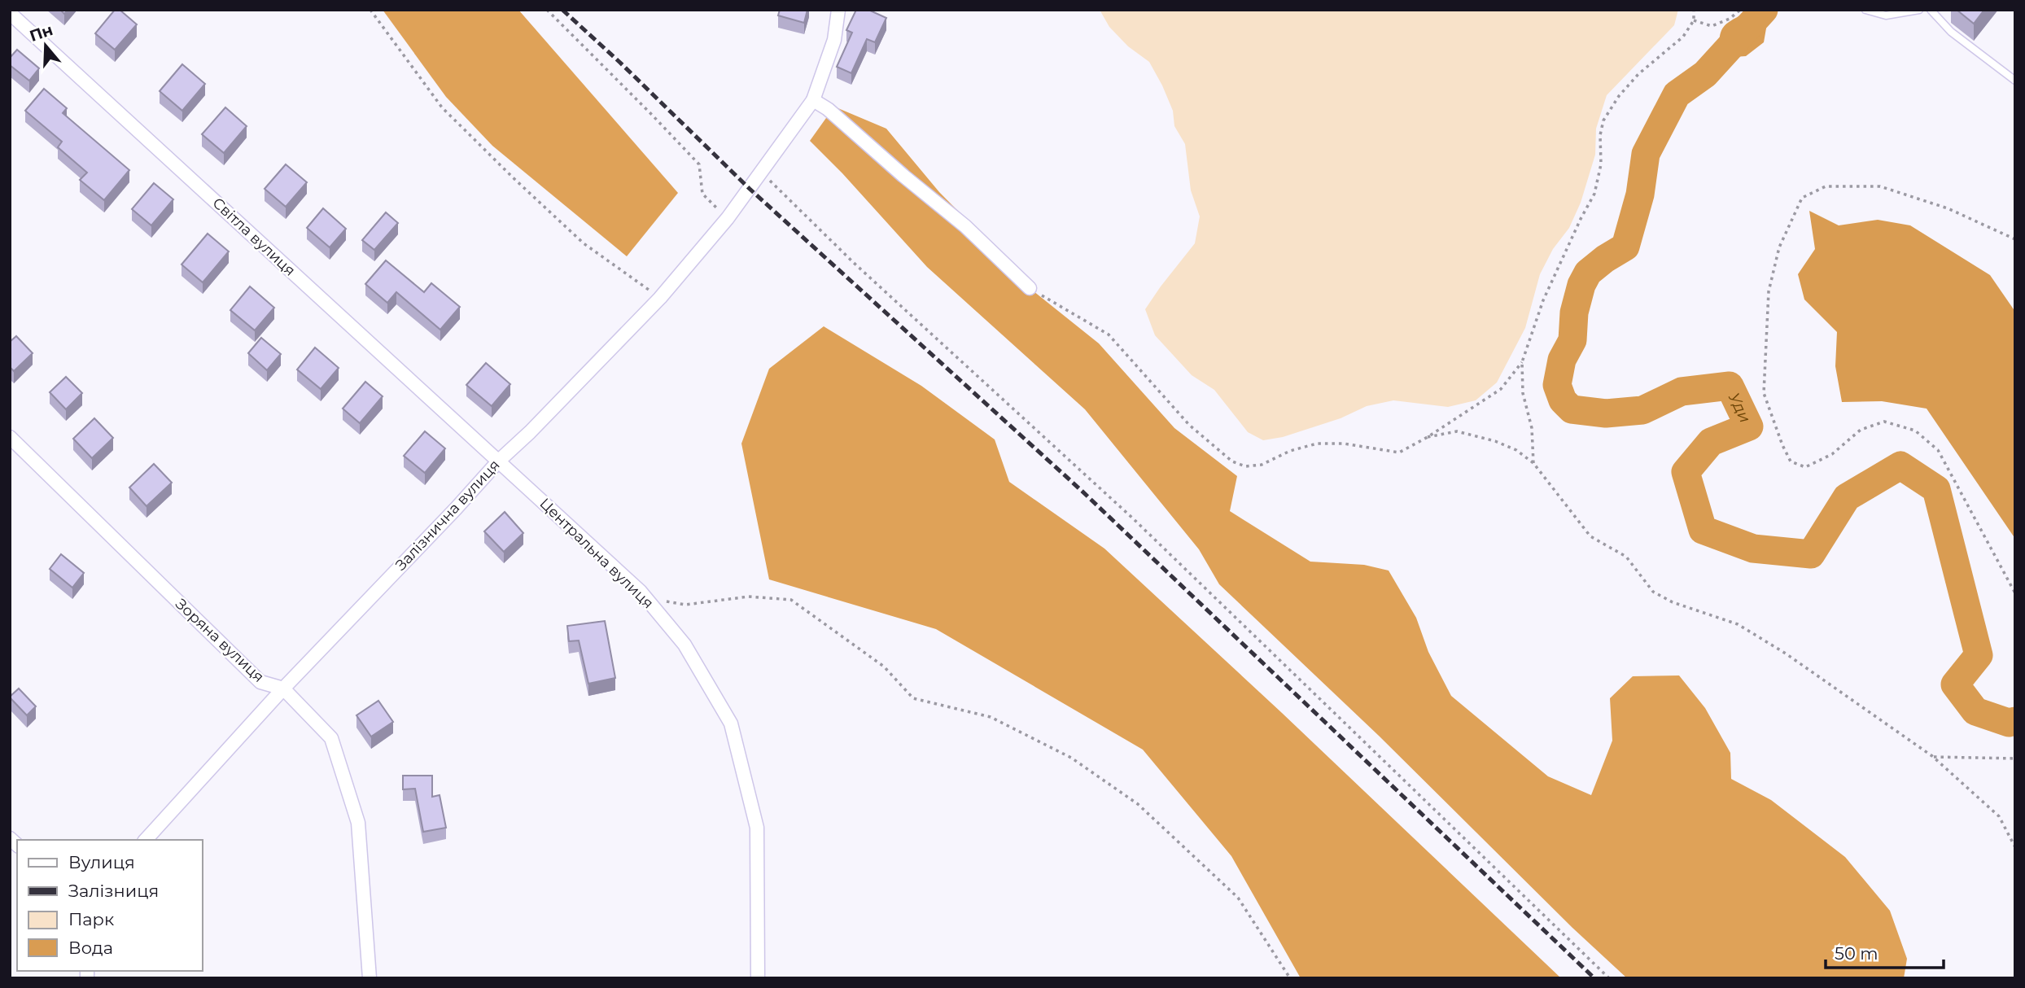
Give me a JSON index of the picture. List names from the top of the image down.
{
  "streets": {
    "street": [
      "Світла вулиця",
      "Залізнична вулиця",
      "Центральна вулиця",
      "Зоряна вулиця"
    ]
  },
  "crossings": [
    ["Світла вулиця", "Залізнична вулиця"],
    ["Світла вулиця", "Центральна вулиця"],
    ["Залізнична вулиця", "Центральна вулиця"],
    ["Залізнична вулиця", "Зоряна вулиця"]
  ],
  "water": ["Уди"],
  "legend": [
    "Вулиця",
    "Залізниця",
    "Парк",
    "Вода"
  ],
  "scale_bar": "50 m",
  "north": "top"
}
